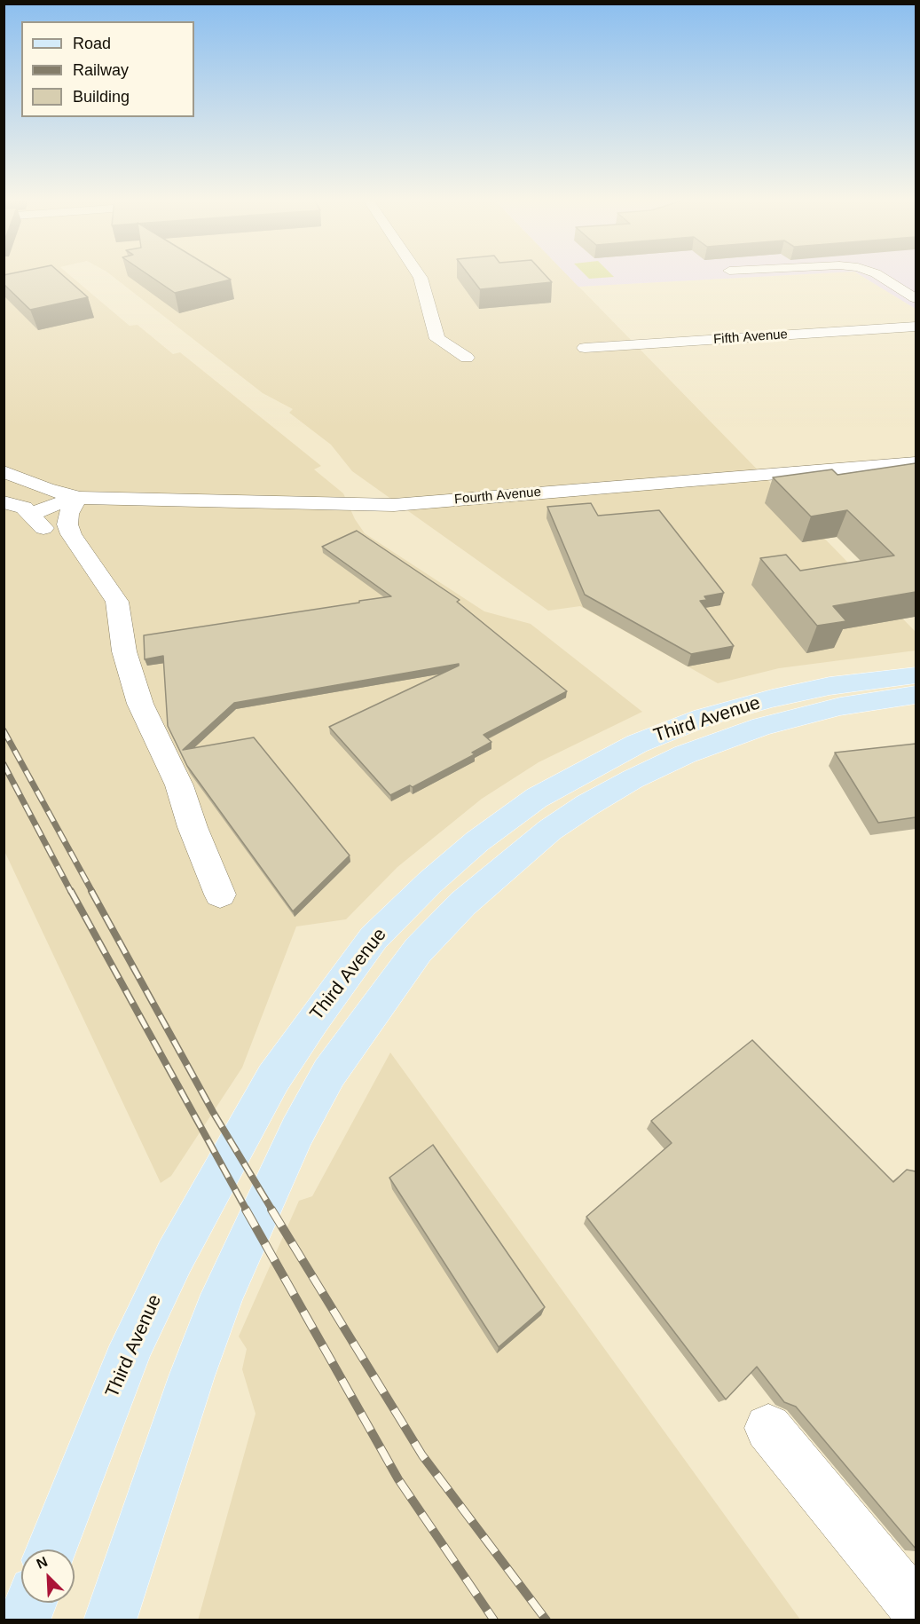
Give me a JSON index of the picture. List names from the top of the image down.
{
  "streets": {
    "main road": ["Third Avenue"],
    "street": ["Fifth Avenue", "Fourth Avenue"]
  },
  "legend": ["Road", "Railway", "Building"],
  "north": "top left"
}
